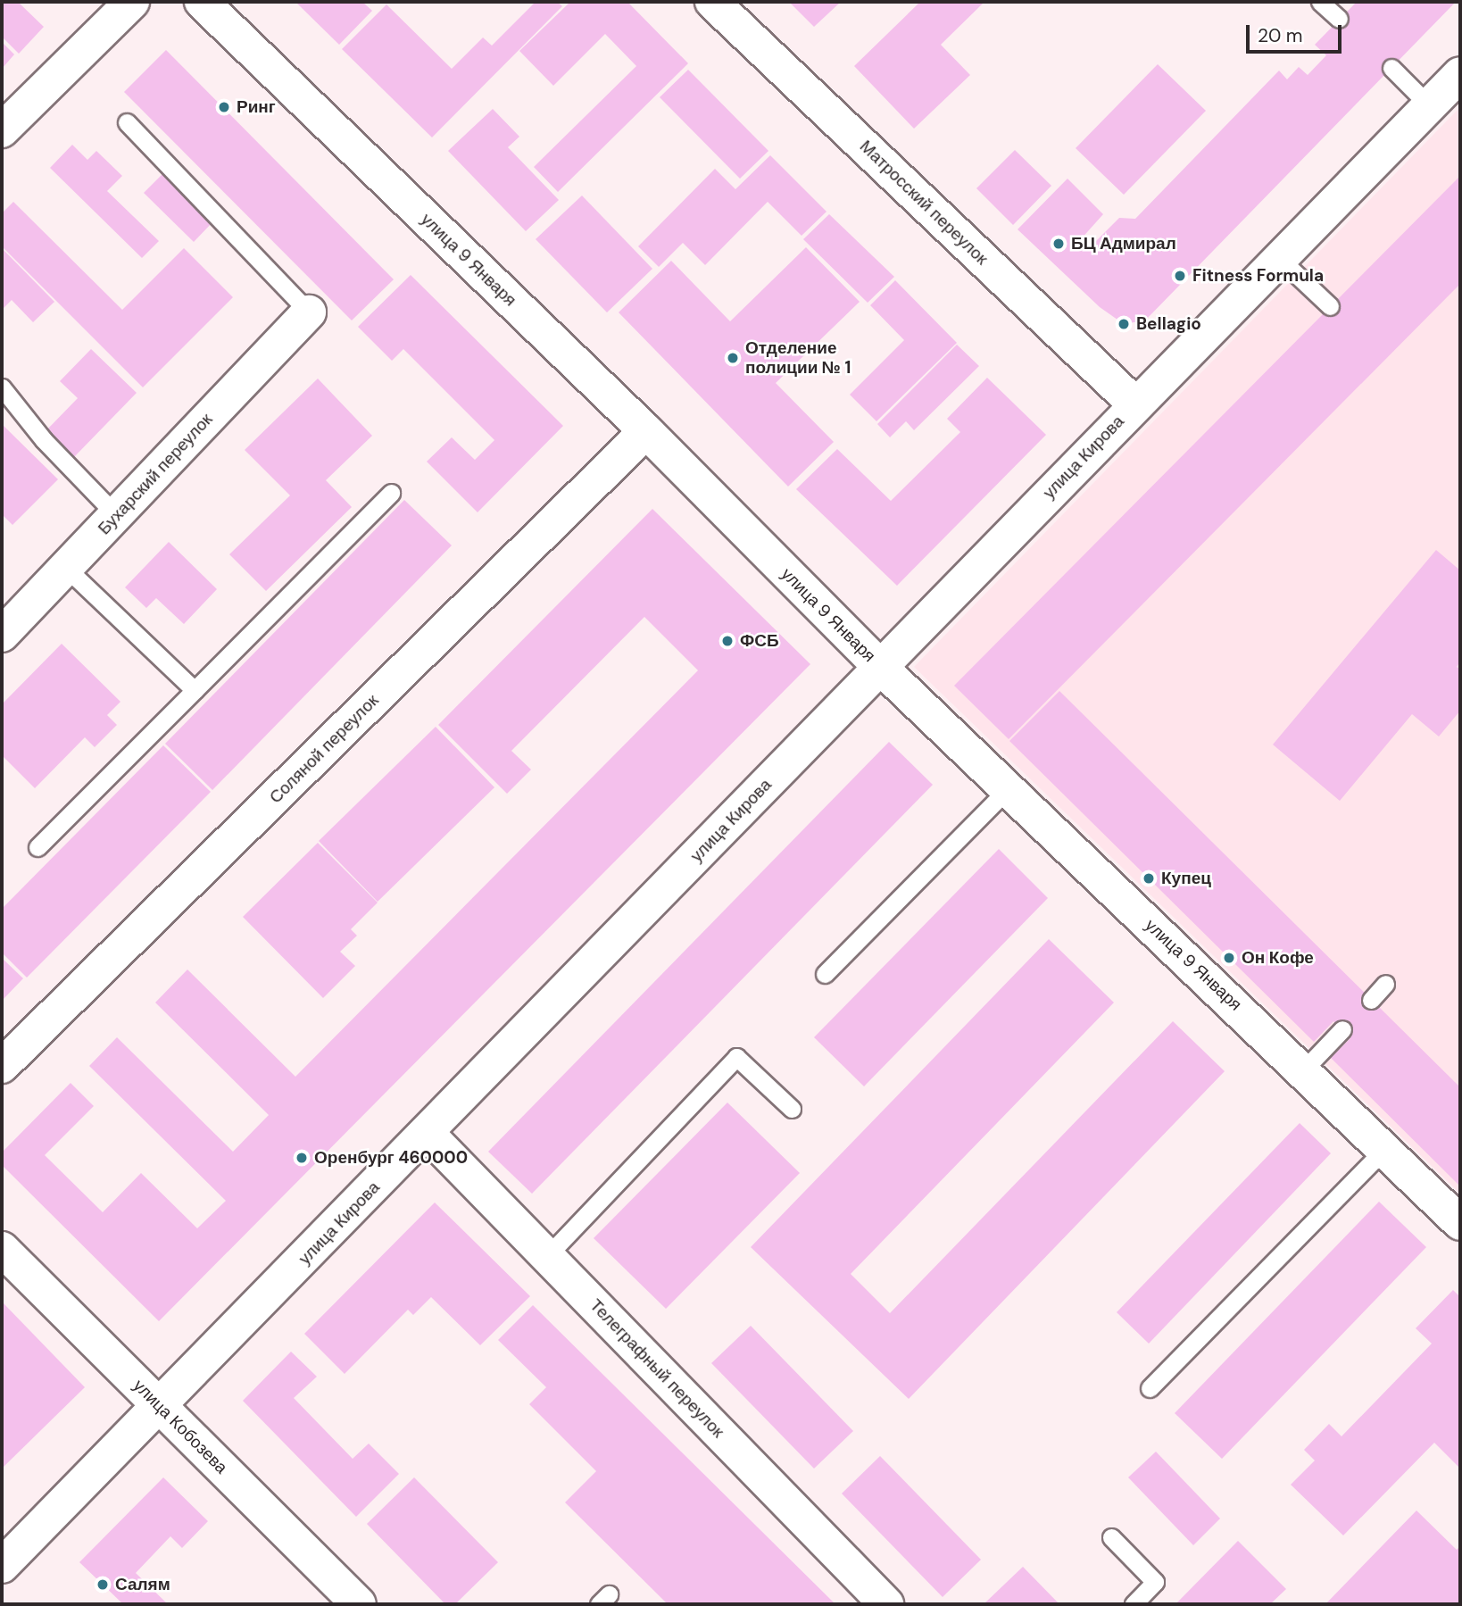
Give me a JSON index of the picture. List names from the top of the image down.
{
  "streets": {
    "main road": [
      "Матросский переулок",
      "улица 9 Января",
      "улица Кирова",
      "Бухарский переулок",
      "Соляной переулок",
      "Телеграфный переулок",
      "улица Кобозева"
    ]
  },
  "crossings": [
    ["Матросский переулок", "улица Кирова"],
    ["улица 9 Января", "улица Кирова"],
    ["улица 9 Января", "Соляной переулок"],
    ["улица Кирова", "Телеграфный переулок"],
    ["улица Кирова", "улица Кобозева"]
  ],
  "places": [
    "Ринг",
    "БЦ Адмирал",
    "Fitness Formula",
    "Bellagio",
    "Отделение полиции № 1",
    "ФСБ",
    "Купец",
    "Он Кофе",
    "Оренбург 460000",
    "Салям"
  ],
  "scale_bar": "20 m"
}
